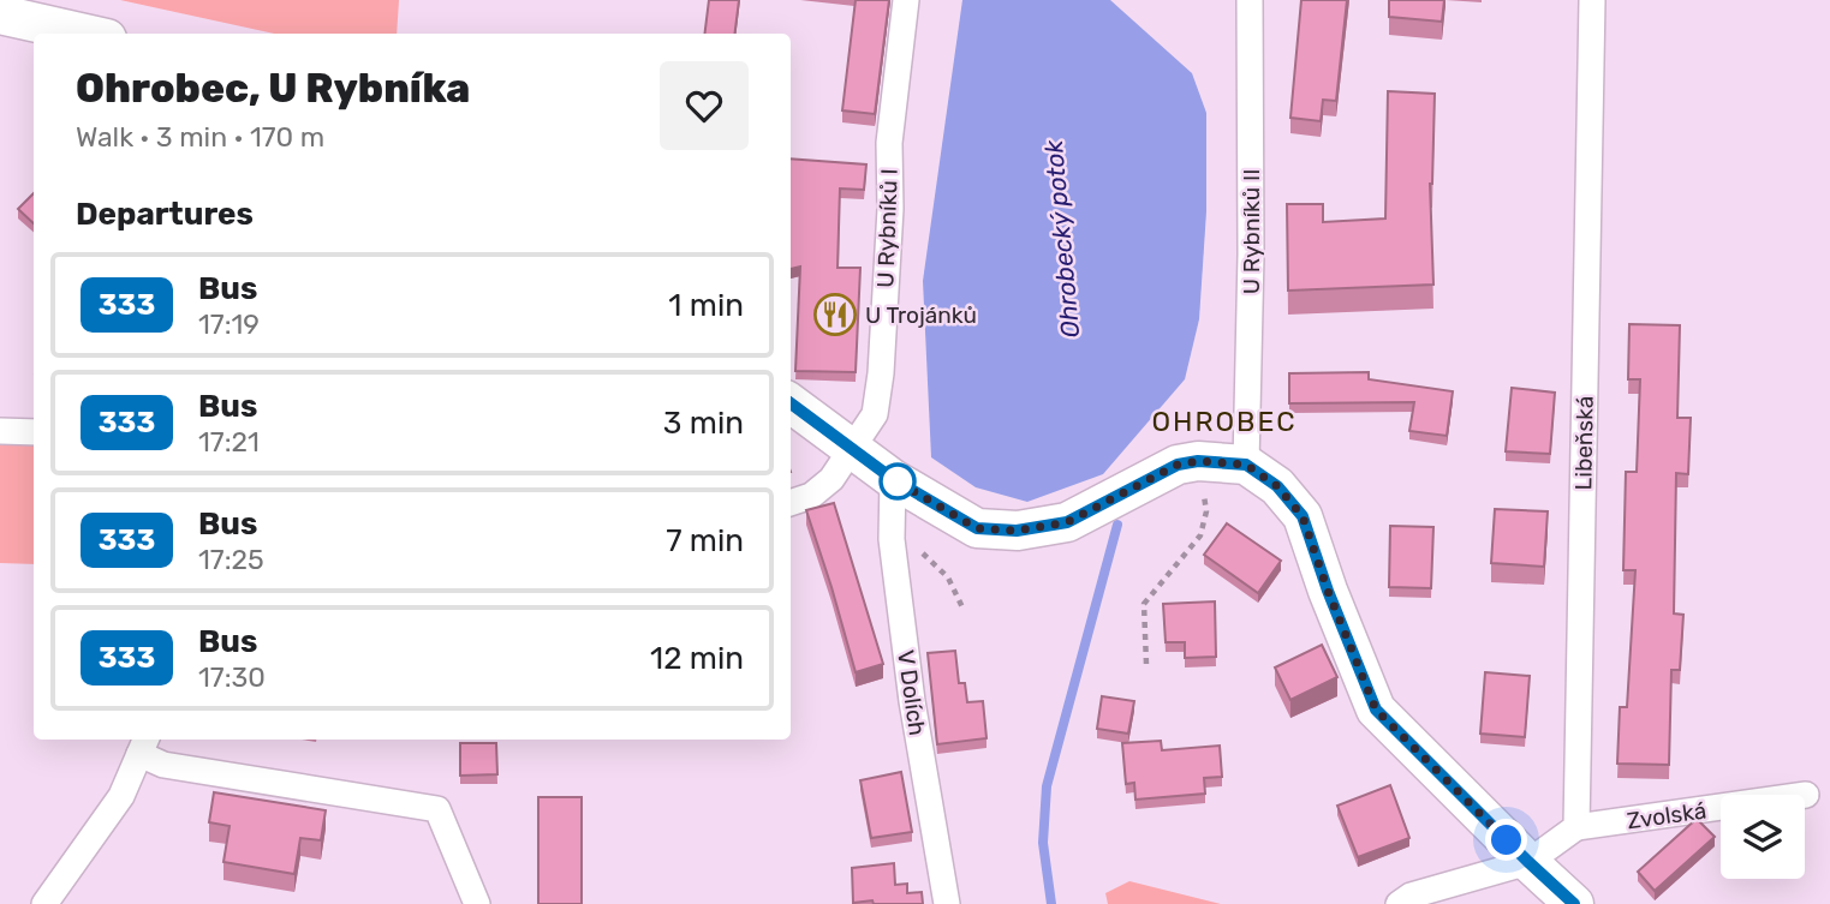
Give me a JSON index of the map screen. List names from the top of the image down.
{
  "streets": {
    "street": [
      "U Rybníků I",
      "U Rybníků II",
      "Libeňská",
      "V Dolích",
      "Zvolská"
    ]
  },
  "crossings": [
    ["Libeňská", "Zvolská"]
  ],
  "districts": ["OHROBEC"],
  "water": ["Ohrobecký potok"],
  "places": {
    "restaurant": ["U Trojánků"]
  },
  "lines": ["bus line 333"],
  "page": {
    "heading": [
      ["Ohrobec, U Rybníka", "Walk · 3 min · 170 m"],
      "Departures"
    ],
    "list": [
      {
        "mark": "333",
        "name": "Bus",
        "note": "17:19",
        "value": "1 min"
      },
      {
        "mark": "333",
        "name": "Bus",
        "note": "17:21",
        "value": "3 min"
      },
      {
        "mark": "333",
        "name": "Bus",
        "note": "17:25",
        "value": "7 min"
      },
      {
        "mark": "333",
        "name": "Bus",
        "note": "17:30",
        "value": "12 min"
      }
    ]
  }
}
